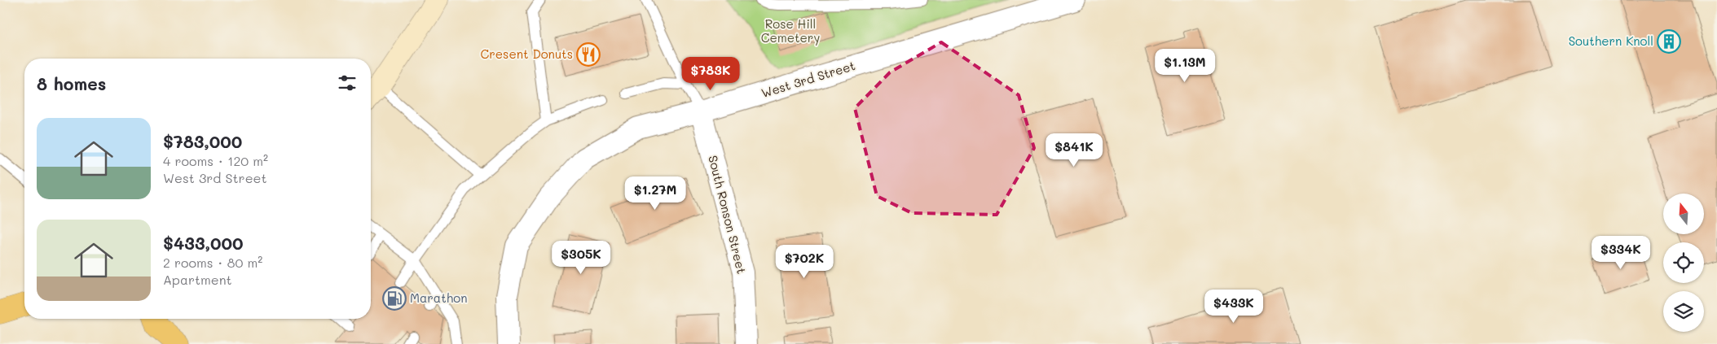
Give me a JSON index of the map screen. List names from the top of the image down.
{
  "streets": {
    "street": ["West 3rd Street", "South Ronson Street"]
  },
  "crossings": [
    ["West 3rd Street", "South Ronson Street"]
  ],
  "parks": ["Rose Hill Cemetery"],
  "places": {
    "building": ["Southern Knoll"],
    "restaurant": ["Cresent Donuts"],
    "fuel station": ["Marathon"]
  },
  "north": "top",
  "page": {
    "price": [
      "$1.13M",
      "$783K",
      "$841K",
      "$1.27M",
      "$334K",
      "$305K",
      "$702K",
      "$433K"
    ],
    "heading": "8 homes",
    "list": [
      {
        "name": "$783,000",
        "note": "4 rooms · 120 m² · West 3rd Street"
      },
      {
        "name": "$433,000",
        "note": "2 rooms · 80 m² · Apartment"
      }
    ]
  }
}
